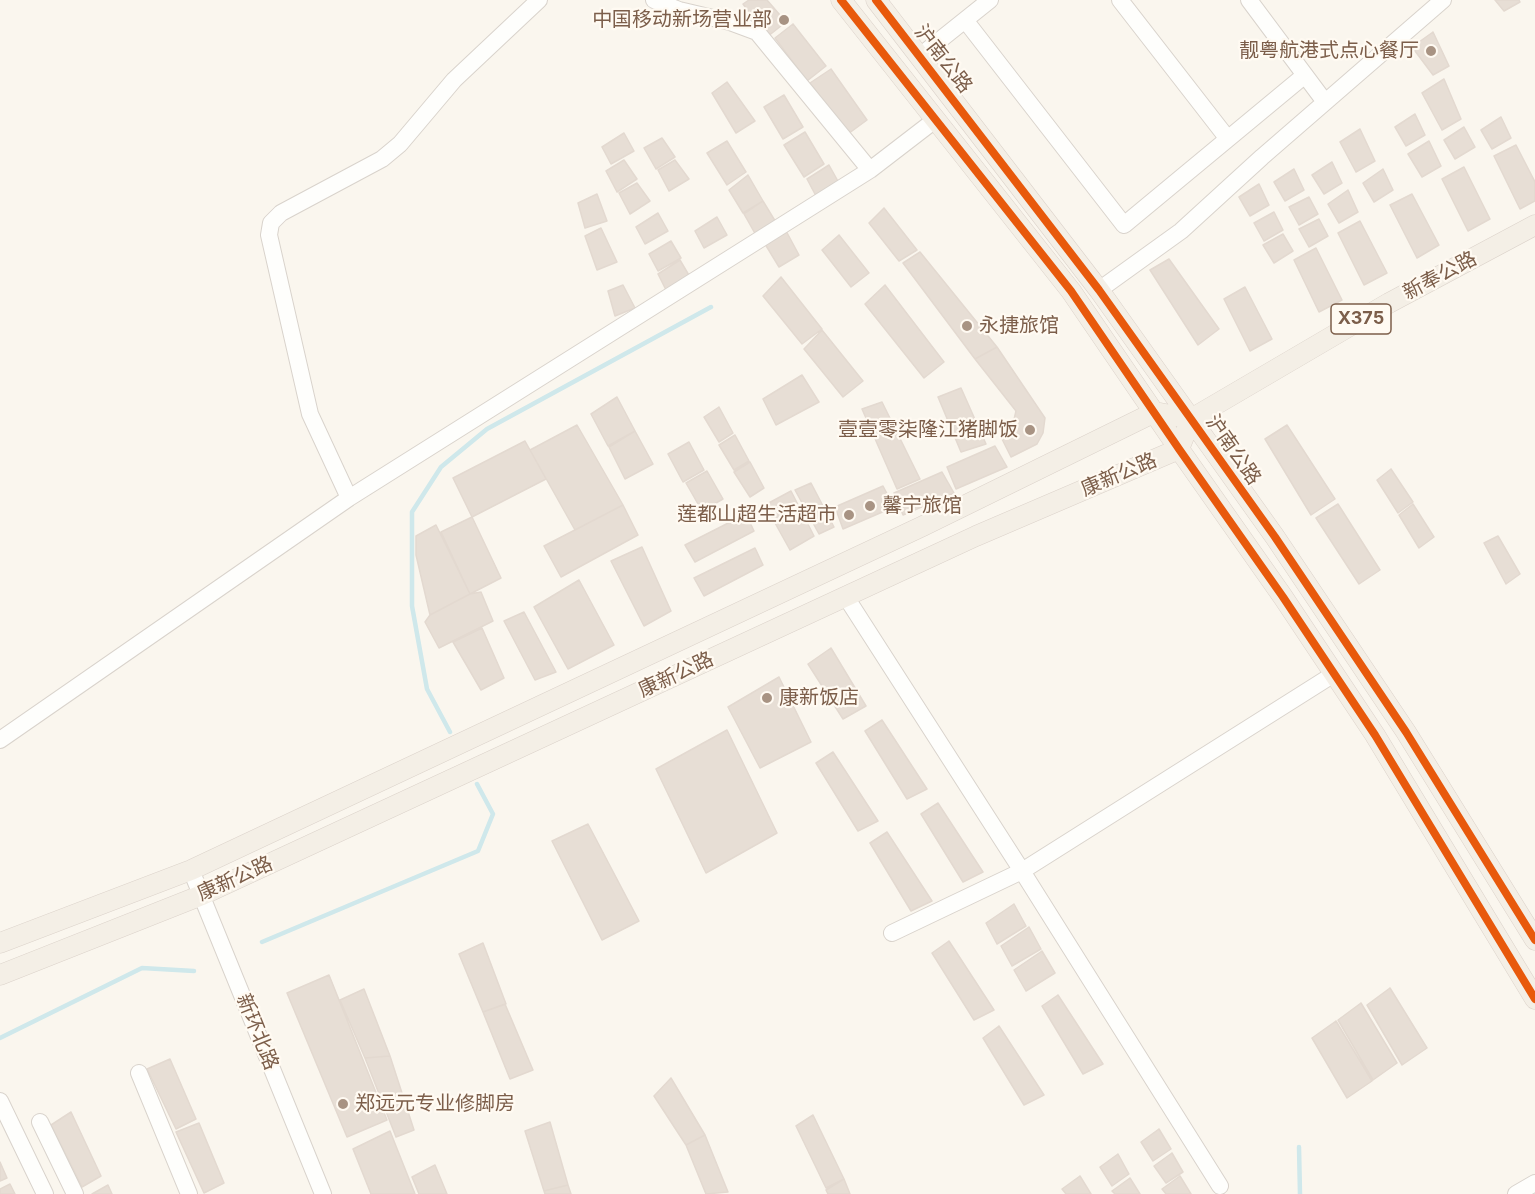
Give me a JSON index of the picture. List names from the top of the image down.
{
  "streets": {
    "main road": [
      "沪南公路",
      "新奉公路",
      "X375",
      "康新公路"
    ],
    "street": ["新环北路"]
  },
  "crossings": [
    ["沪南公路", "新奉公路"],
    ["沪南公路", "康新公路"],
    ["新奉公路", "康新公路"],
    ["康新公路", "新环北路"]
  ],
  "places": [
    "中国移动新场营业部",
    "靓粤航港式点心餐厅",
    "永捷旅馆",
    "壹壹零柒隆江猪脚饭",
    "馨宁旅馆",
    "莲都山超生活超市",
    "康新饭店",
    "郑远元专业修脚房"
  ]
}
